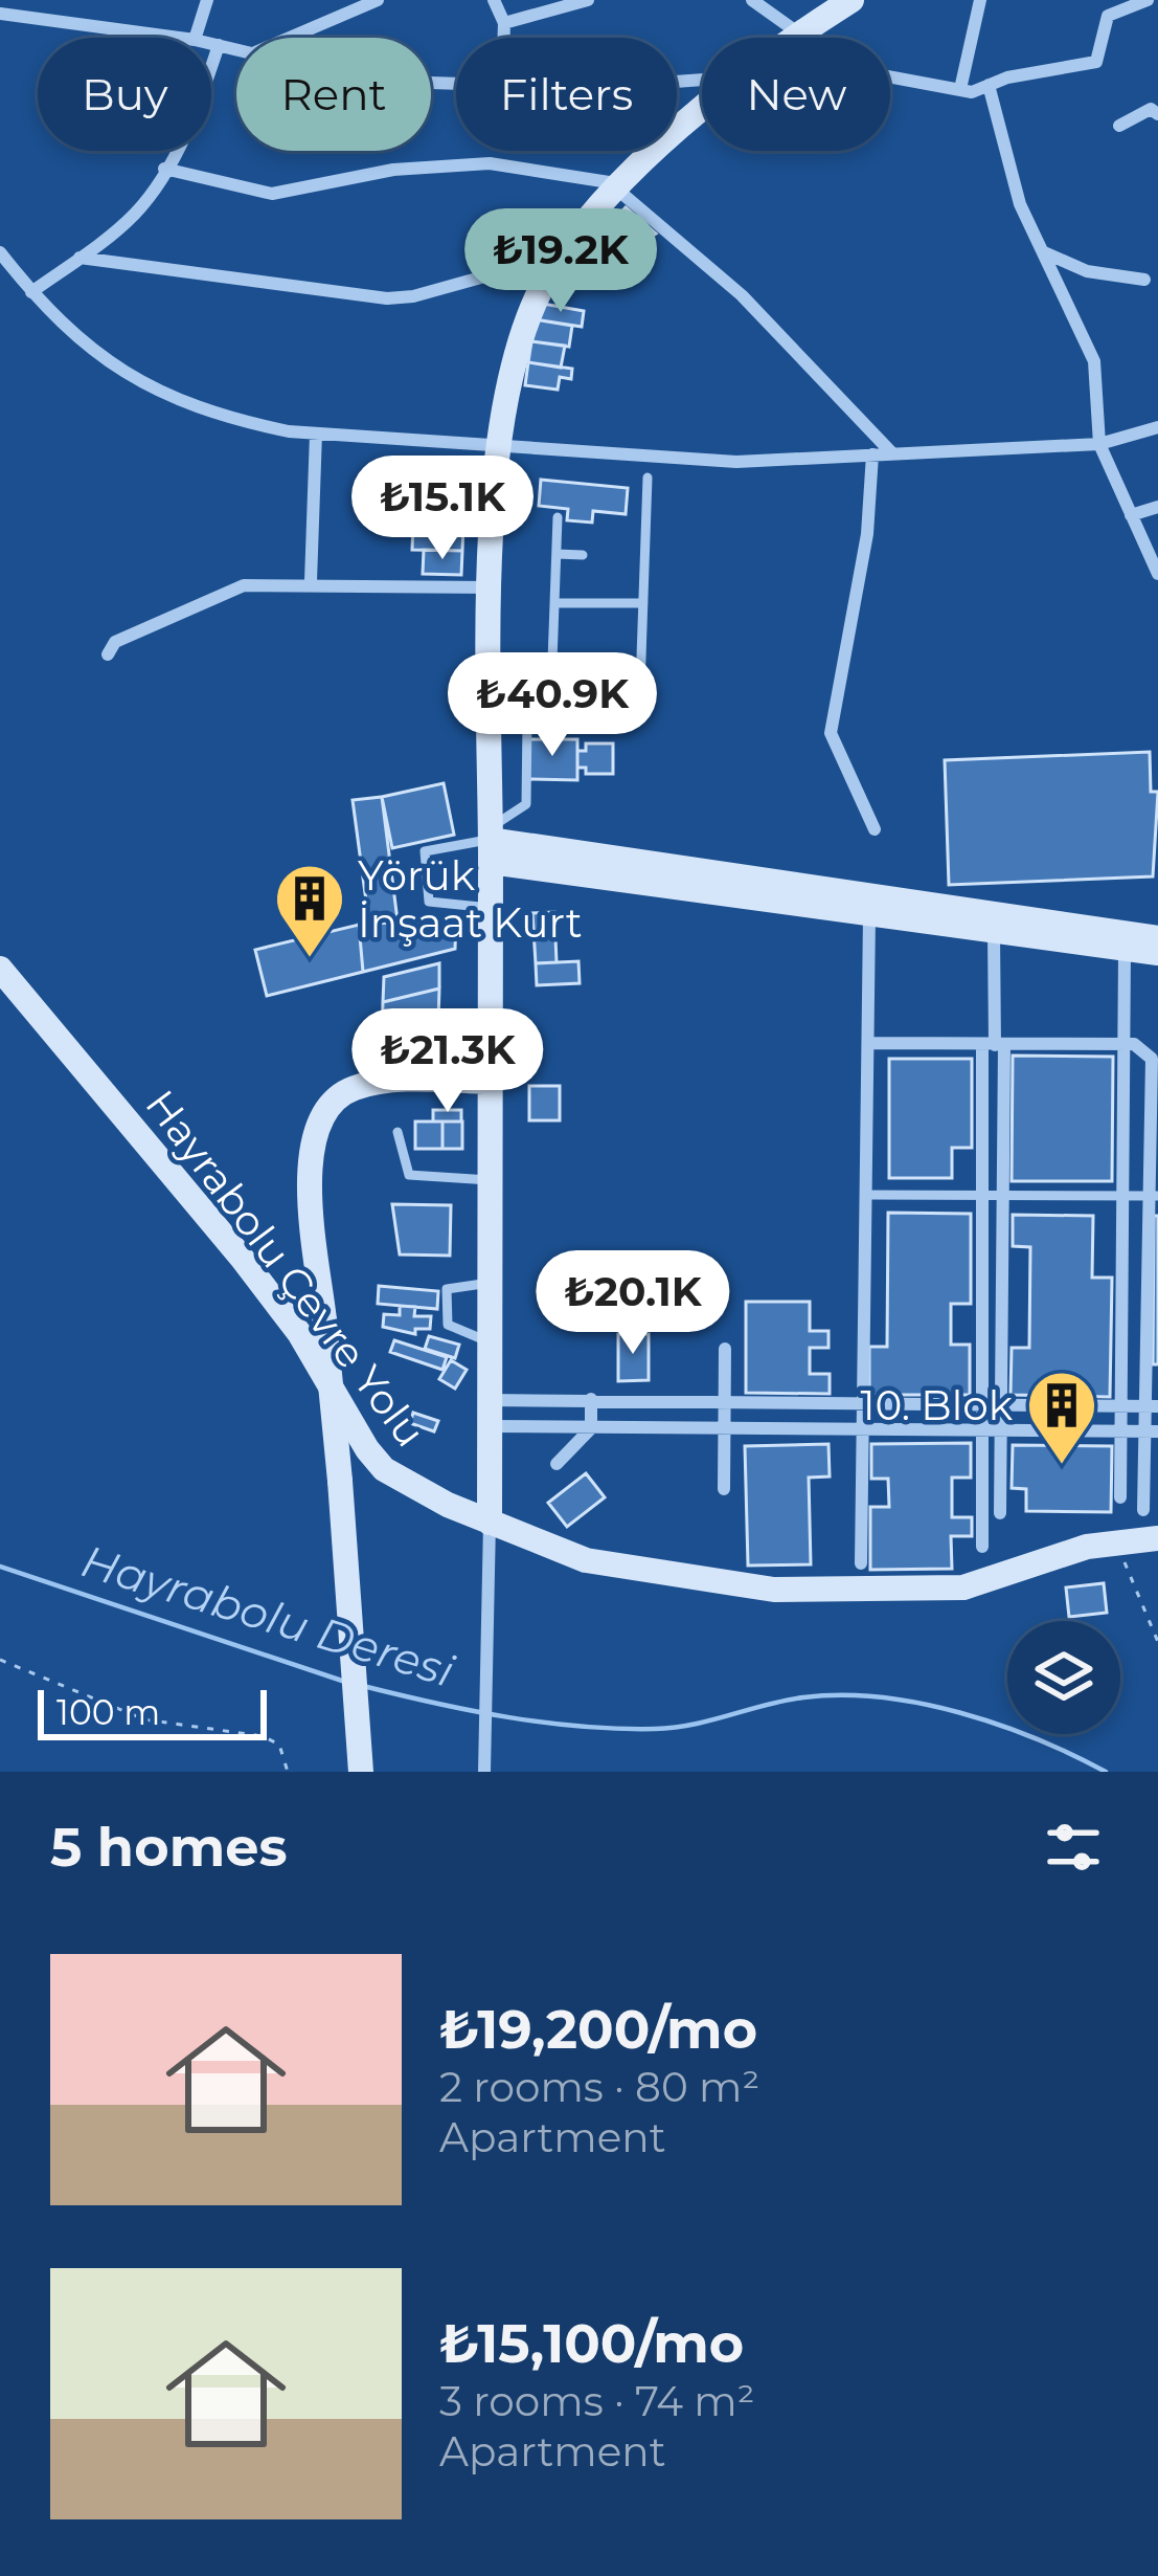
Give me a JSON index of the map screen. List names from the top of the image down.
{
  "streets": {
    "main road": ["Hayrabolu Çevre Yolu"]
  },
  "water": ["Hayrabolu Deresi"],
  "places": {
    "building": ["Yörük İnşaat Kurt", "10. Blok"]
  },
  "scale_bar": "100 m",
  "page": {
    "chip": [
      "Buy",
      "Rent",
      "Filters",
      "New"
    ],
    "price": [
      "₺19.2K",
      "₺15.1K",
      "₺40.9K",
      "₺21.3K",
      "₺20.1K"
    ],
    "scale": "100 m",
    "heading": "5 homes",
    "list": [
      {
        "name": "₺19,200/mo",
        "note": "2 rooms · 80 m² · Apartment"
      },
      {
        "name": "₺15,100/mo",
        "note": "3 rooms · 74 m² · Apartment"
      }
    ]
  }
}
